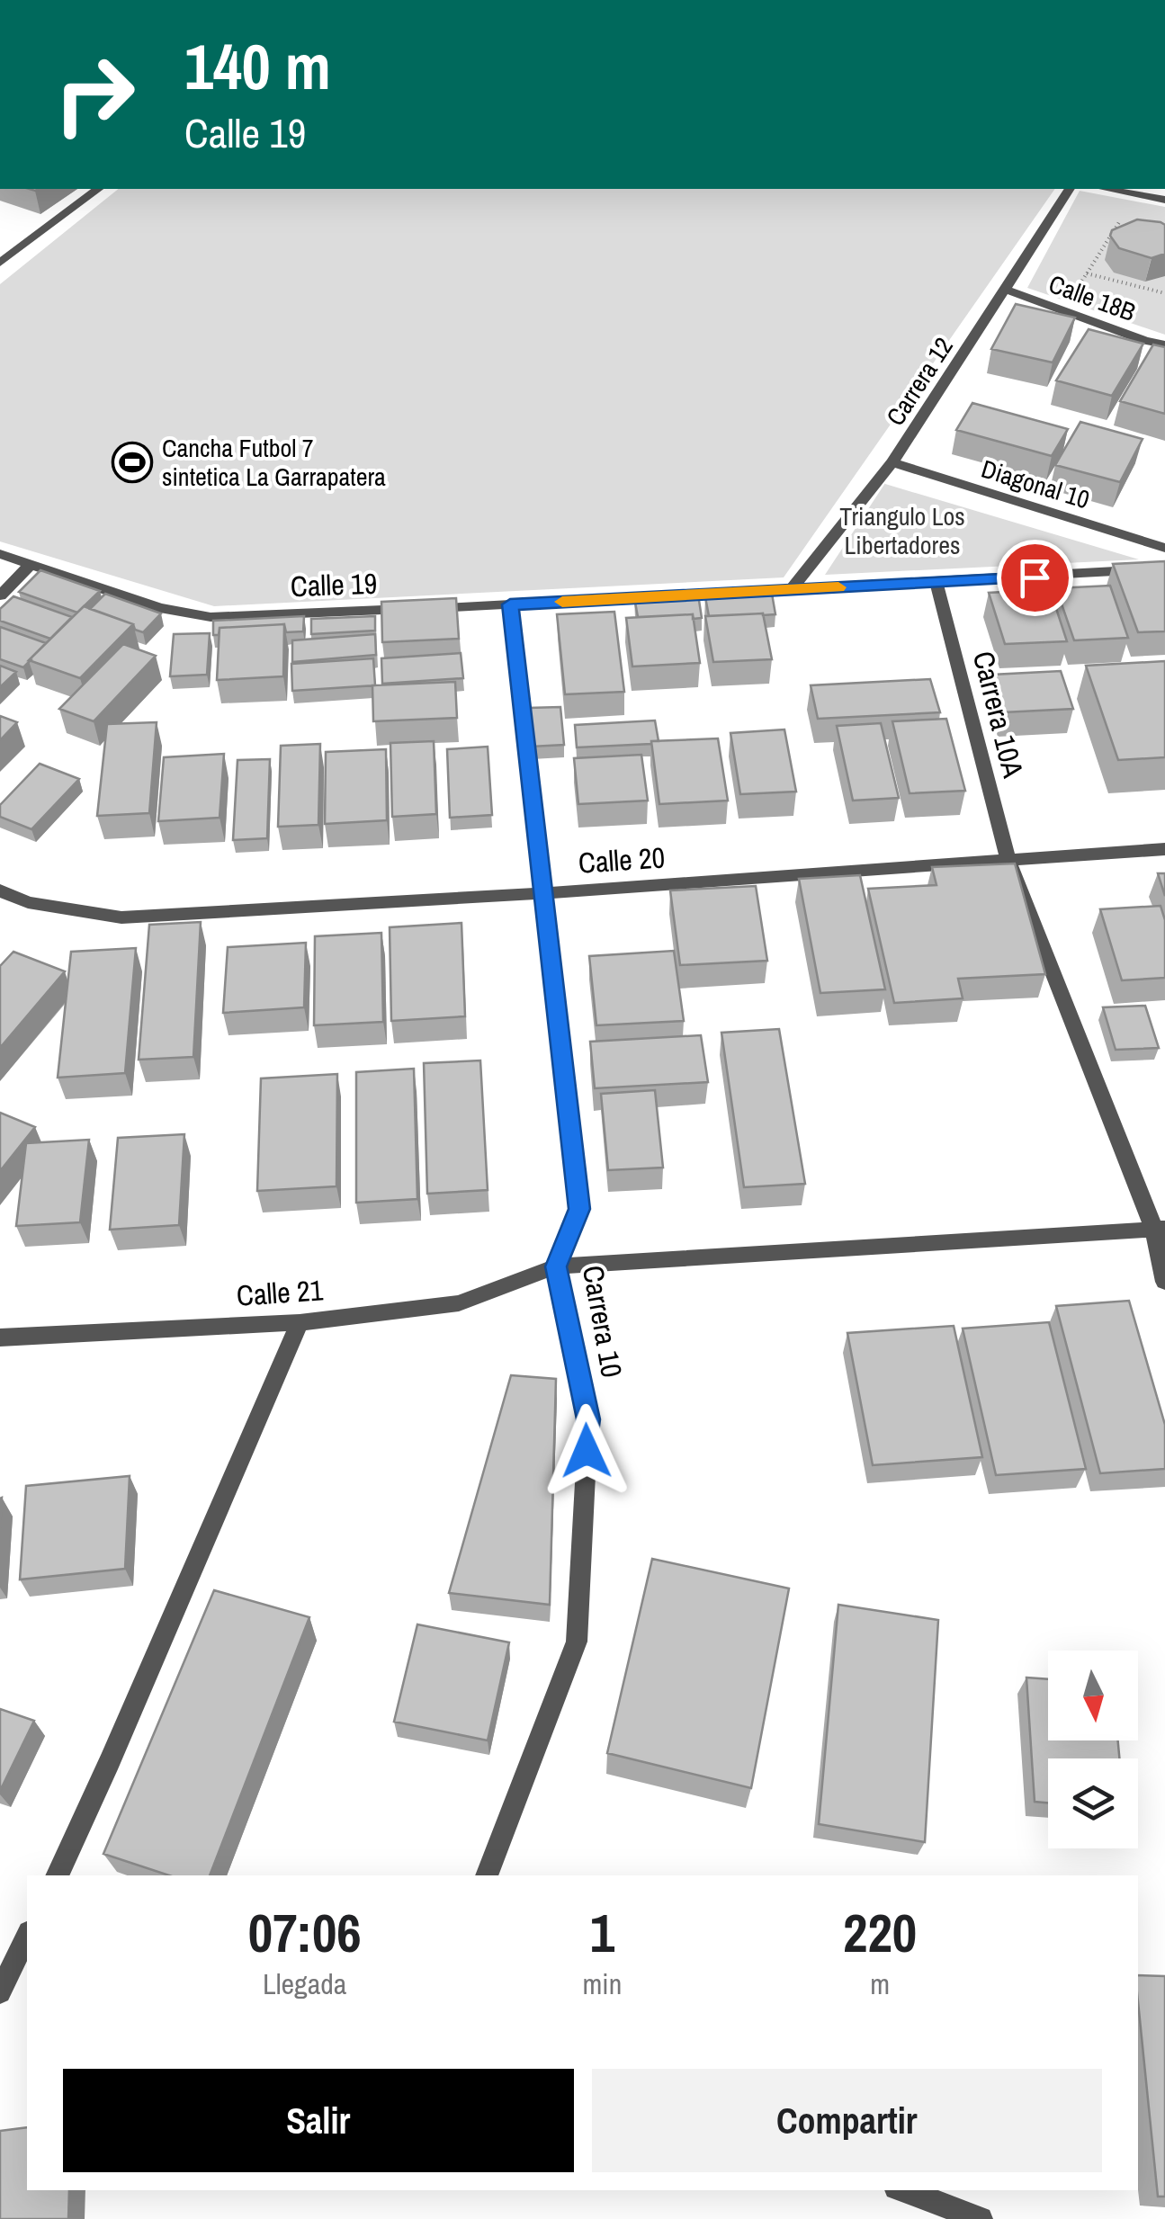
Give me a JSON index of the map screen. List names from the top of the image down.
{
  "streets": {
    "street": [
      "Calle 18B",
      "Carrera 12",
      "Diagonal 10",
      "Calle 19",
      "Carrera 10A",
      "Calle 20",
      "Calle 21",
      "Carrera 10"
    ]
  },
  "crossings": [
    ["Calle 18B", "Carrera 12"],
    ["Carrera 12", "Diagonal 10"],
    ["Carrera 12", "Calle 19"],
    ["Calle 19", "Carrera 10A"],
    ["Calle 19", "Carrera 10"],
    ["Carrera 10A", "Calle 20"],
    ["Carrera 10A", "Calle 21"],
    ["Calle 20", "Carrera 10"],
    ["Calle 21", "Carrera 10"]
  ],
  "parks": ["Triangulo Los Libertadores"],
  "places": {
    "sports": ["Cancha Futbol 7 sintetica La Garrapatera"]
  },
  "north": "bottom",
  "page": {
    "turn": ["140 m", "Calle 19"],
    "eta": [
      "07:06",
      "Llegada",
      "1",
      "min",
      "220",
      "m"
    ],
    "buttons": ["Salir", "Compartir"]
  }
}
